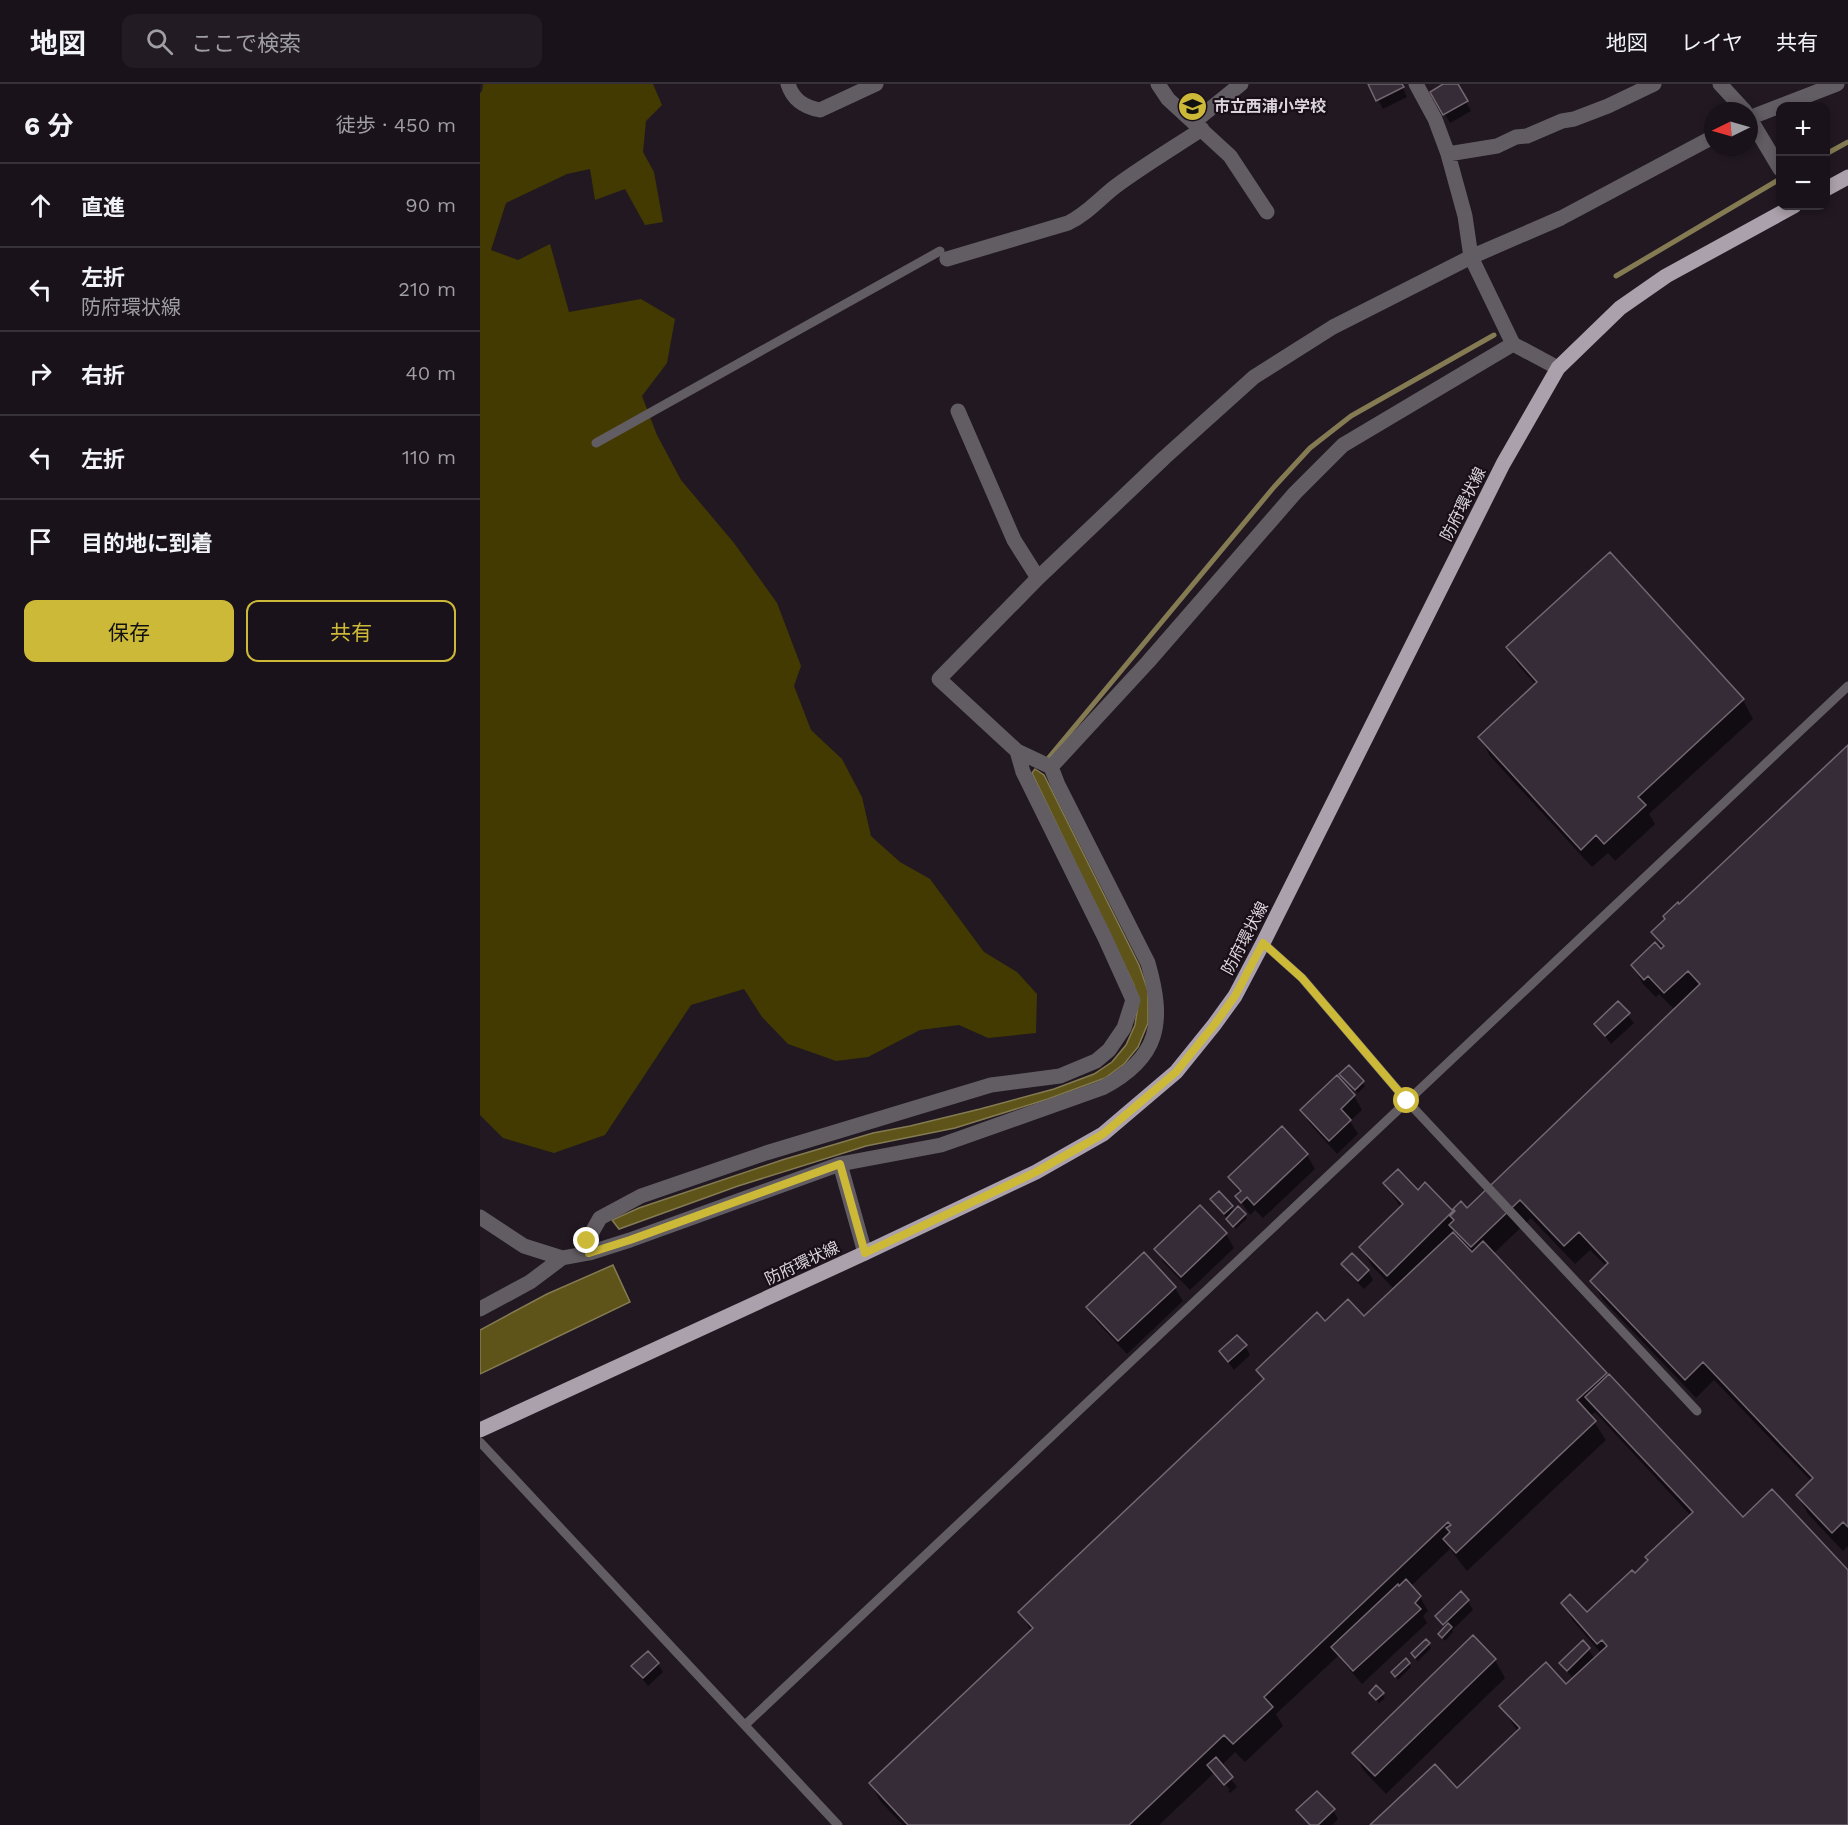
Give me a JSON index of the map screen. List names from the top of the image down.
{
  "streets": {
    "main road": ["防府環状線"]
  },
  "places": {
    "school or university": ["市立西浦小学校"]
  },
  "north": "left",
  "page": {
    "header": "地図",
    "search": "ここで検索",
    "nav": ["地図", "レイヤ", "共有"],
    "heading": ["6 分", "徒歩 · 450 m"],
    "map_buttons": ["+", "−"],
    "list": [
      ["直進", "90 m"],
      ["左折", "防府環状線", "210 m"],
      ["右折", "40 m"],
      ["左折", "110 m"],
      "目的地に到着"
    ],
    "buttons": ["保存", "共有"]
  }
}
